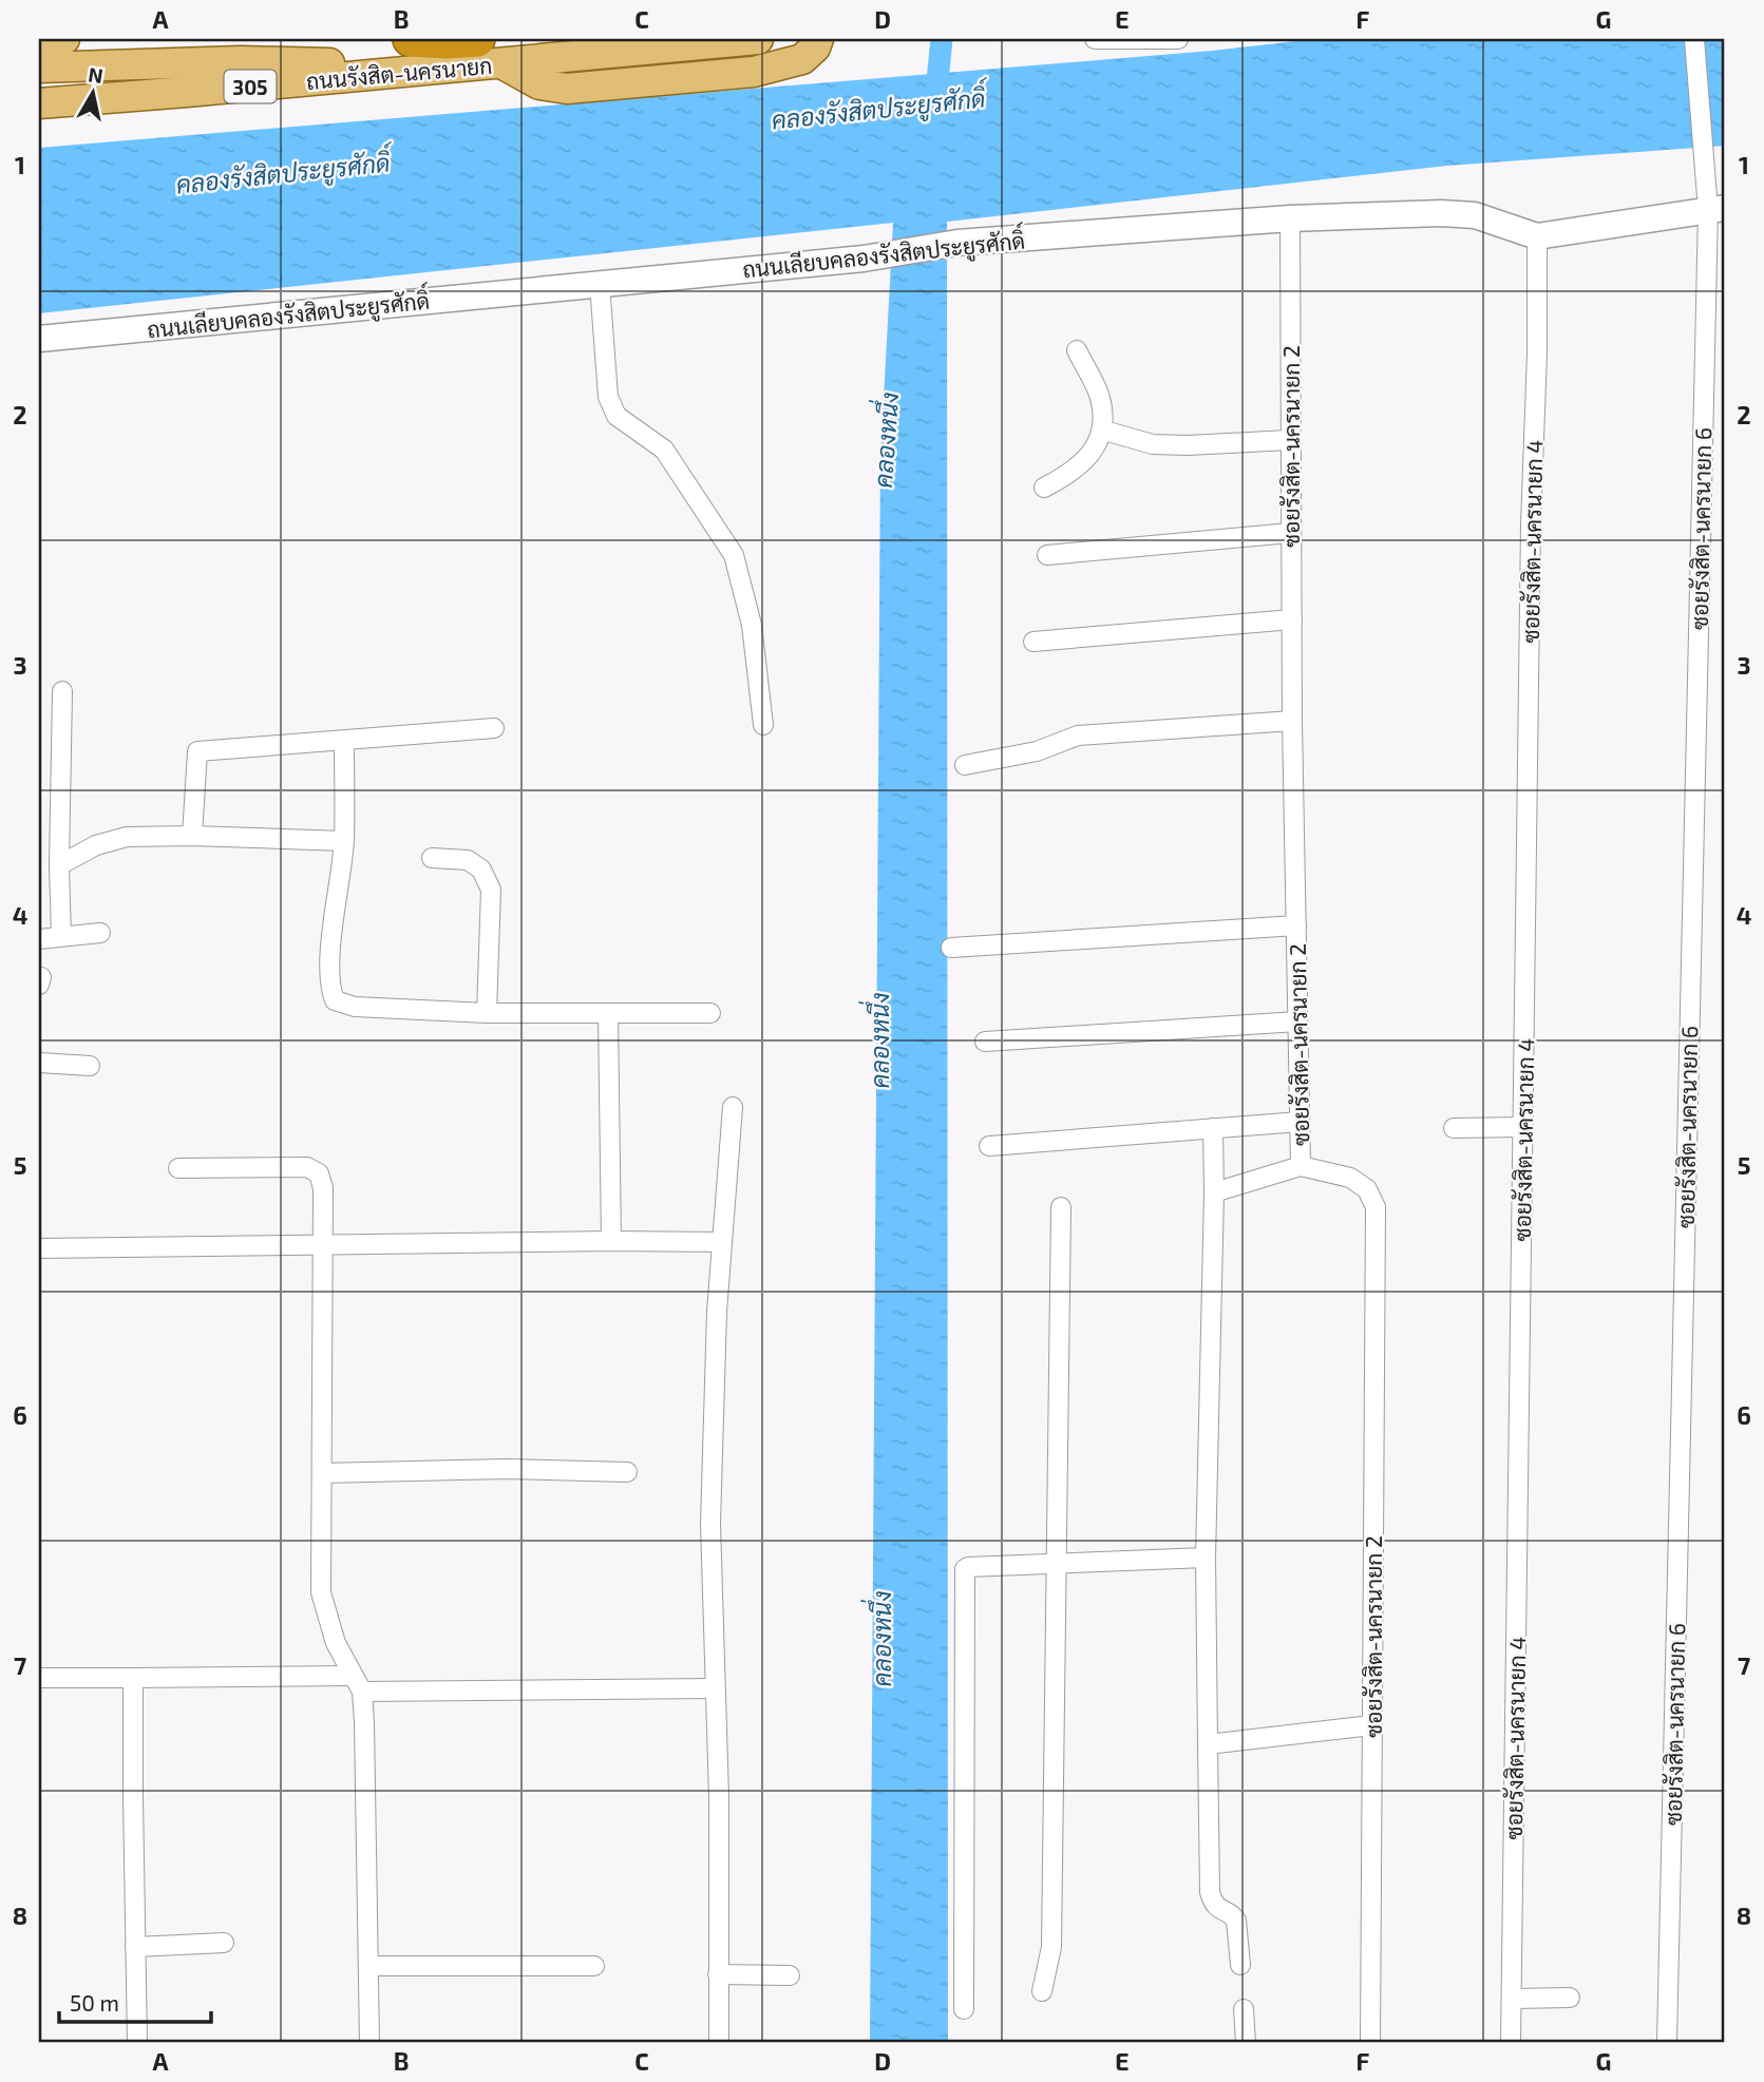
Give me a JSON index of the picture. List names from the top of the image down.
{
  "streets": {
    "main road": ["ถนนรังสิต-นครนายก", "305"],
    "street": [
      "ถนนเลียบคลองรังสิตประยูรศักดิ์",
      "ซอยรังสิต-นครนายก 2",
      "ซอยรังสิต-นครนายก 6",
      "ซอยรังสิต-นครนายก 4"
    ]
  },
  "crossings": [
    ["ถนนเลียบคลองรังสิตประยูรศักดิ์", "ซอยรังสิต-นครนายก 2"],
    ["ถนนเลียบคลองรังสิตประยูรศักดิ์", "ซอยรังสิต-นครนายก 6"],
    ["ถนนเลียบคลองรังสิตประยูรศักดิ์", "ซอยรังสิต-นครนายก 4"]
  ],
  "water": ["คลองรังสิตประยูรศักดิ์", "คลองหนึ่ง"],
  "scale_bar": "50 m",
  "north": "top",
  "grid": {
    "columns": [
      "A",
      "B",
      "C",
      "D",
      "E",
      "F",
      "G"
    ],
    "rows": [
      "1",
      "2",
      "3",
      "4",
      "5",
      "6",
      "7",
      "8"
    ]
  }
}
